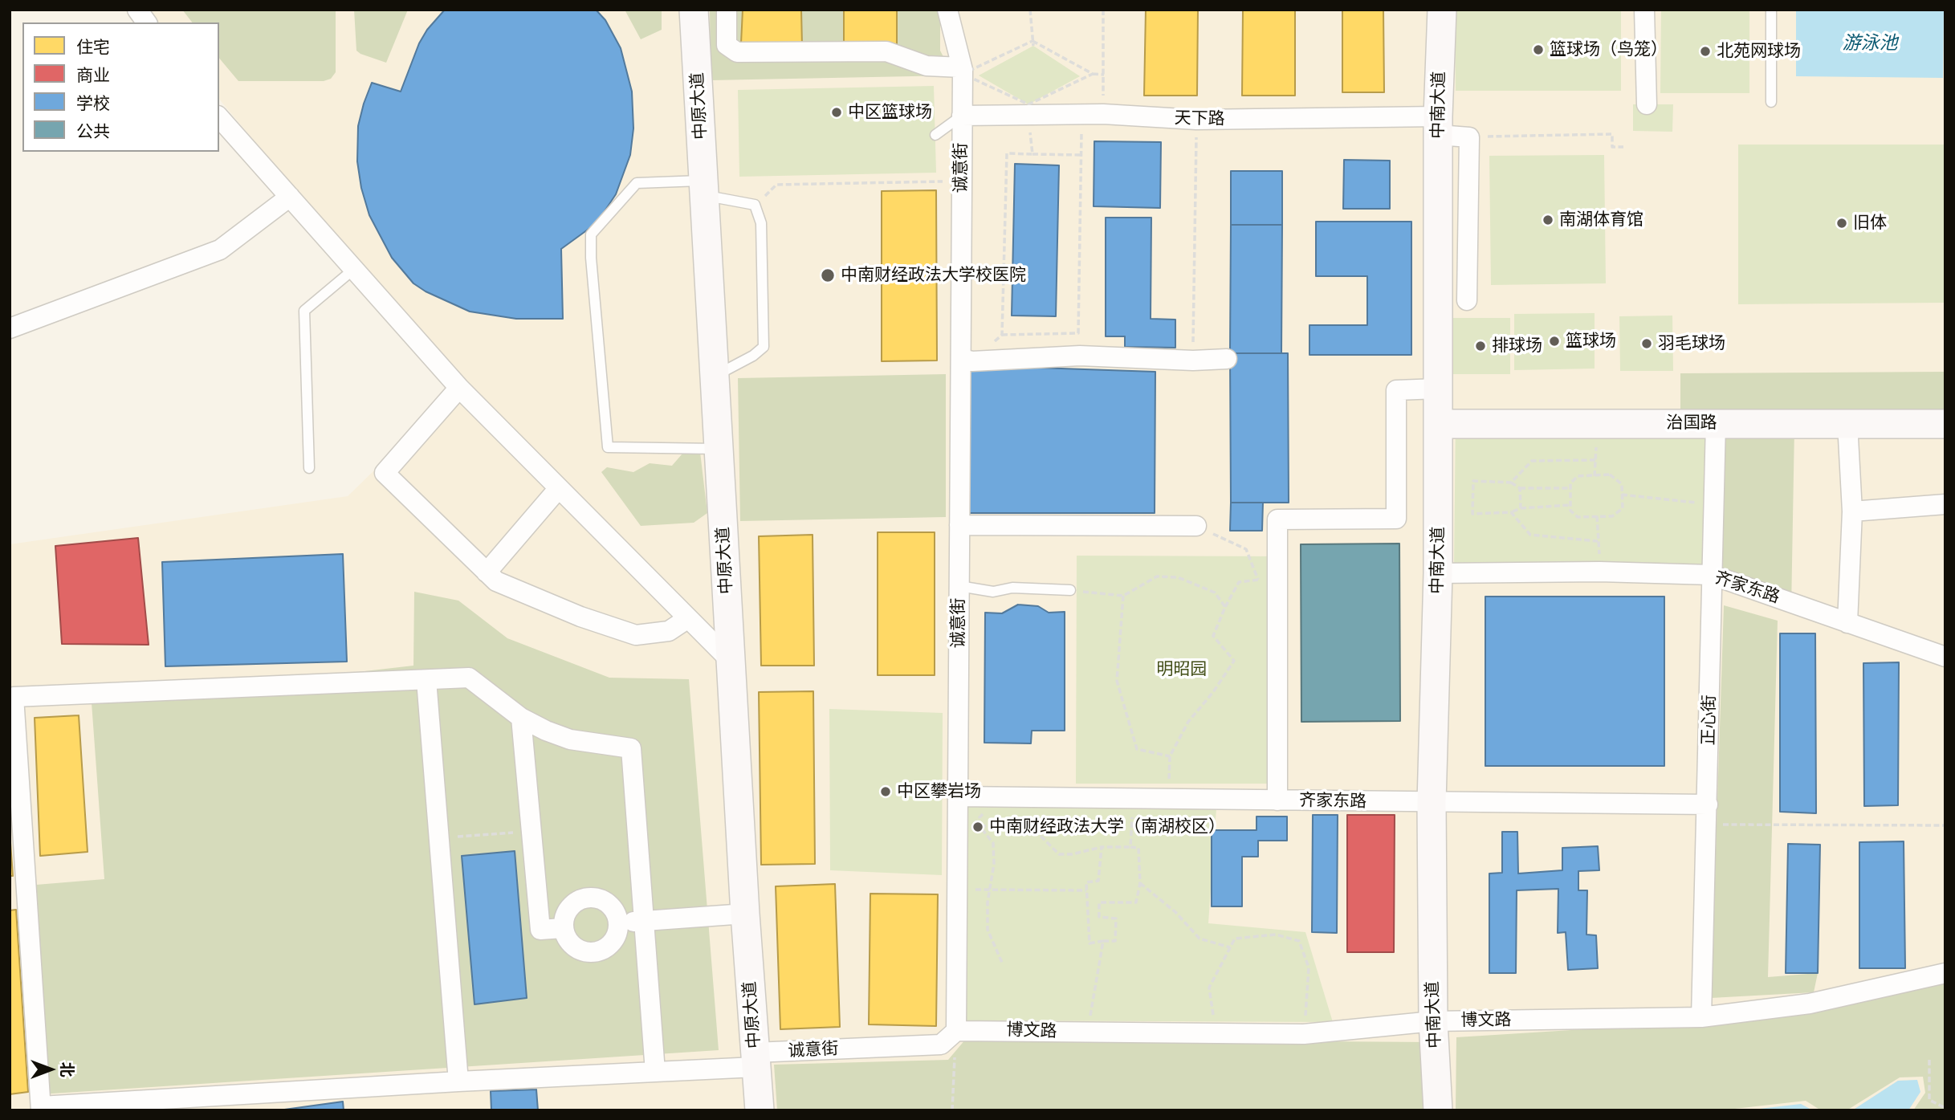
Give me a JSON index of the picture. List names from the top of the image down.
{
  "streets": {
    "main road": ["中南大道", "中原大道", "治国路"],
    "street": [
      "天下路",
      "诚意街",
      "齐家东路",
      "正心街",
      "博文路"
    ]
  },
  "crossings": [
    ["中南大道", "天下路"],
    ["中南大道", "治国路"],
    ["中南大道", "齐家东路"],
    ["中南大道", "博文路"],
    ["中原大道", "诚意街"],
    ["天下路", "诚意街"],
    ["诚意街", "齐家东路"],
    ["诚意街", "博文路"],
    ["治国路", "正心街"],
    ["齐家东路", "正心街"],
    ["正心街", "博文路"]
  ],
  "water": ["游泳池"],
  "parks": ["明昭园"],
  "places": [
    "篮球场（鸟笼）",
    "北苑网球场",
    "中区篮球场",
    "南湖体育馆",
    "旧体",
    "中南财经政法大学校医院",
    "篮球场",
    "羽毛球场",
    "排球场",
    "中区攀岩场",
    "中南财经政法大学（南湖校区）"
  ],
  "legend": [
    "住宅",
    "商业",
    "学校",
    "公共"
  ],
  "north": "right"
}
